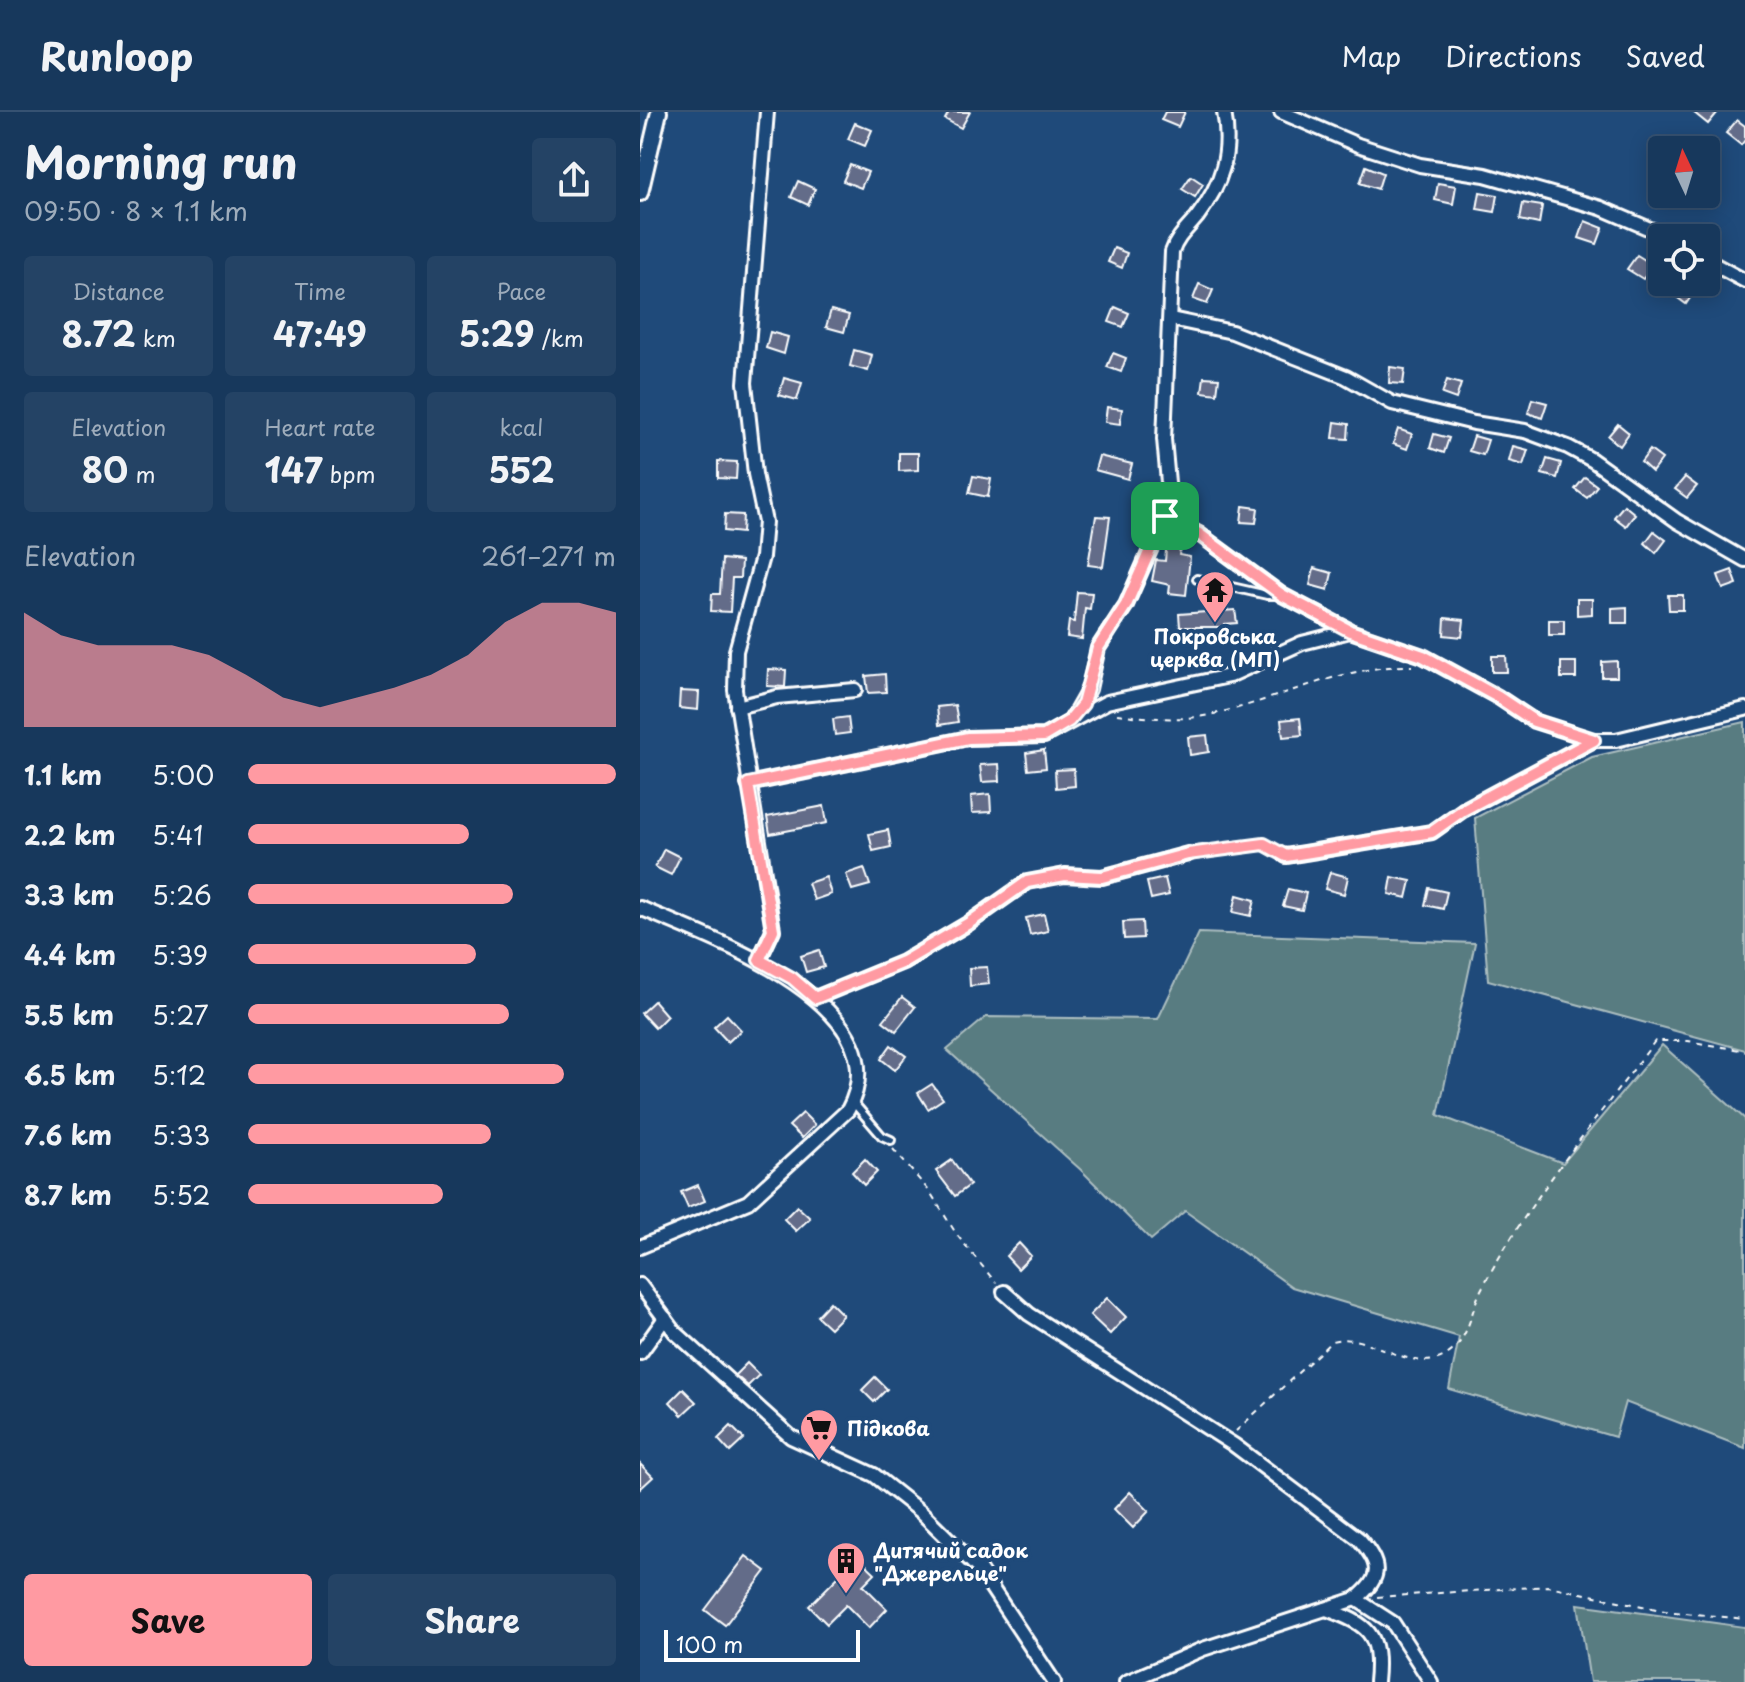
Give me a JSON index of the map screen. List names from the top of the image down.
{
  "places": {
    "temple": ["Покровська церква (МП)"],
    "supermarket": ["Підкова"],
    "building": ["Дитячий садок \"Джерельце\""]
  },
  "scale_bar": "100 m",
  "north": "top",
  "page": {
    "header": "Runloop",
    "nav": ["Map", "Directions", "Saved"],
    "heading": ["Morning run", "09:50 · 8 × 1.1 km"],
    "stats": [
      ["Distance", "8.72 km"],
      ["Time", "47:49"],
      ["Pace", "5:29 /km"],
      ["Elevation", "80 m"],
      ["Heart rate", "147 bpm"],
      ["kcal", "552"]
    ],
    "chart": ["Elevation", "261–271 m"],
    "list": [
      {
        "name": "1.1 km",
        "note": "5:00"
      },
      {
        "name": "2.2 km",
        "note": "5:41"
      },
      {
        "name": "3.3 km",
        "note": "5:26"
      },
      {
        "name": "4.4 km",
        "note": "5:39"
      },
      {
        "name": "5.5 km",
        "note": "5:27"
      },
      {
        "name": "6.5 km",
        "note": "5:12"
      },
      {
        "name": "7.6 km",
        "note": "5:33"
      },
      {
        "name": "8.7 km",
        "note": "5:52"
      }
    ],
    "buttons": ["Save", "Share"],
    "scale": "100 m"
  }
}
